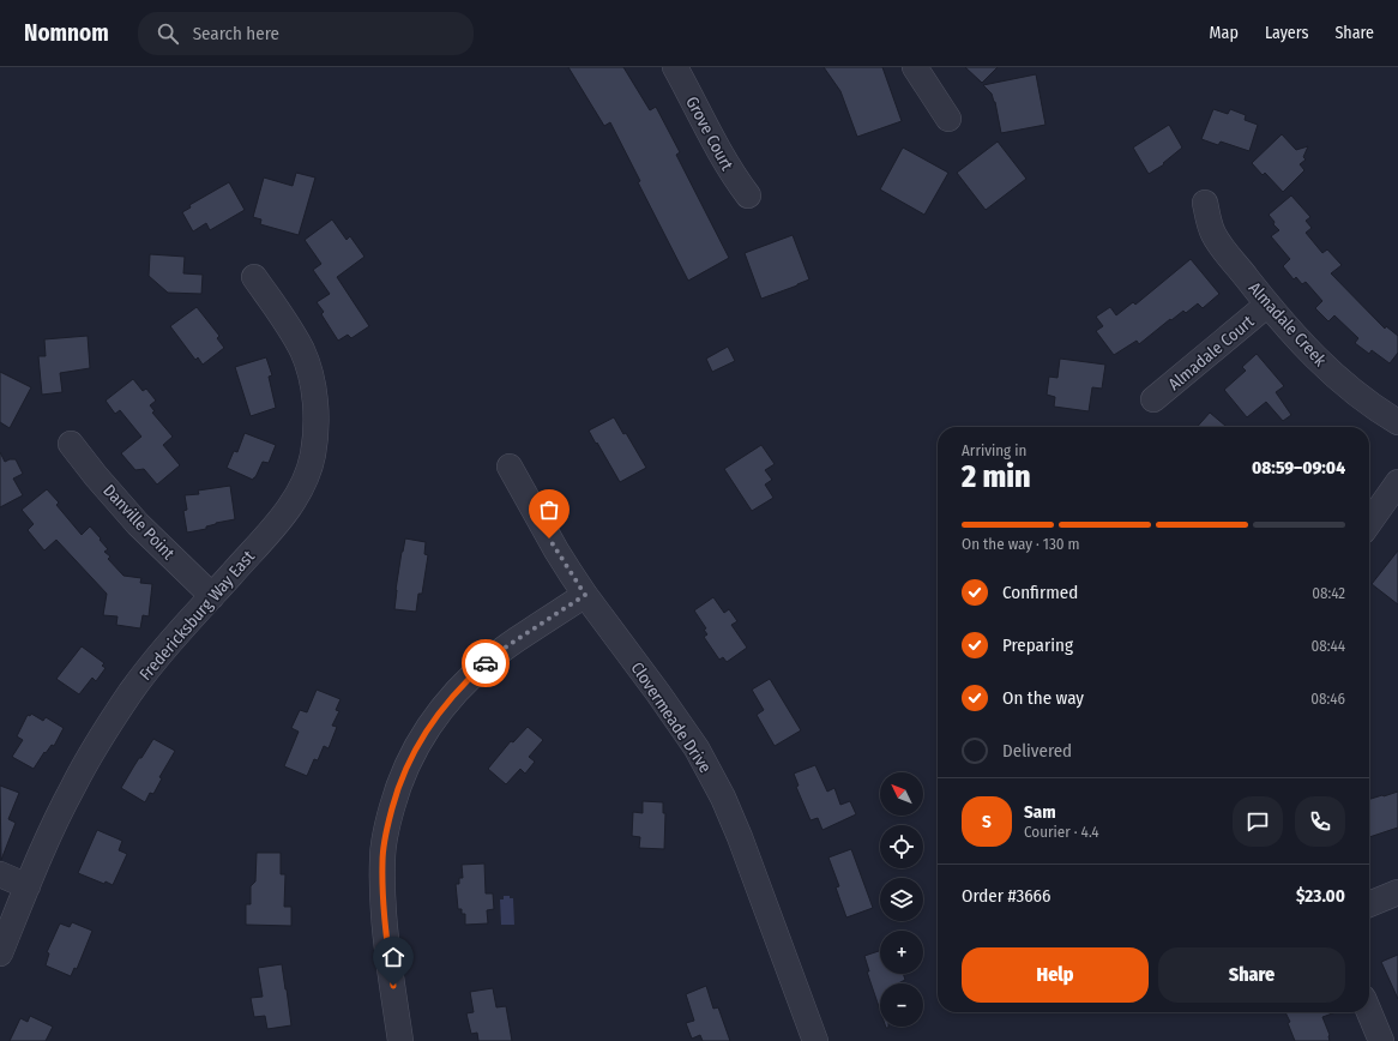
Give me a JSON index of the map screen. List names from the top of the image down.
{
  "streets": {
    "street": [
      "Grove Court",
      "Almadale Creek",
      "Almadale Court",
      "Danville Point",
      "Fredericksburg Way East",
      "Clovermeade Drive"
    ]
  },
  "crossings": [
    ["Almadale Creek", "Almadale Court"],
    ["Danville Point", "Fredericksburg Way East"]
  ],
  "north": "top left",
  "page": {
    "header": "Nomnom",
    "search": "Search here",
    "nav": ["Map", "Layers", "Share"],
    "heading": ["2 min", "Arriving in", "08:59–09:04"],
    "panel": [
      "Sam",
      "Courier · 4.4",
      "Order #3666",
      "$23.00"
    ],
    "bar": "On the way · 130 m",
    "list": [
      ["Confirmed", "08:42"],
      ["Preparing", "08:44"],
      ["On the way", "08:46"],
      "Delivered"
    ],
    "map_buttons": ["+", "−"],
    "round": "S",
    "buttons": ["Help", "Share"]
  }
}
